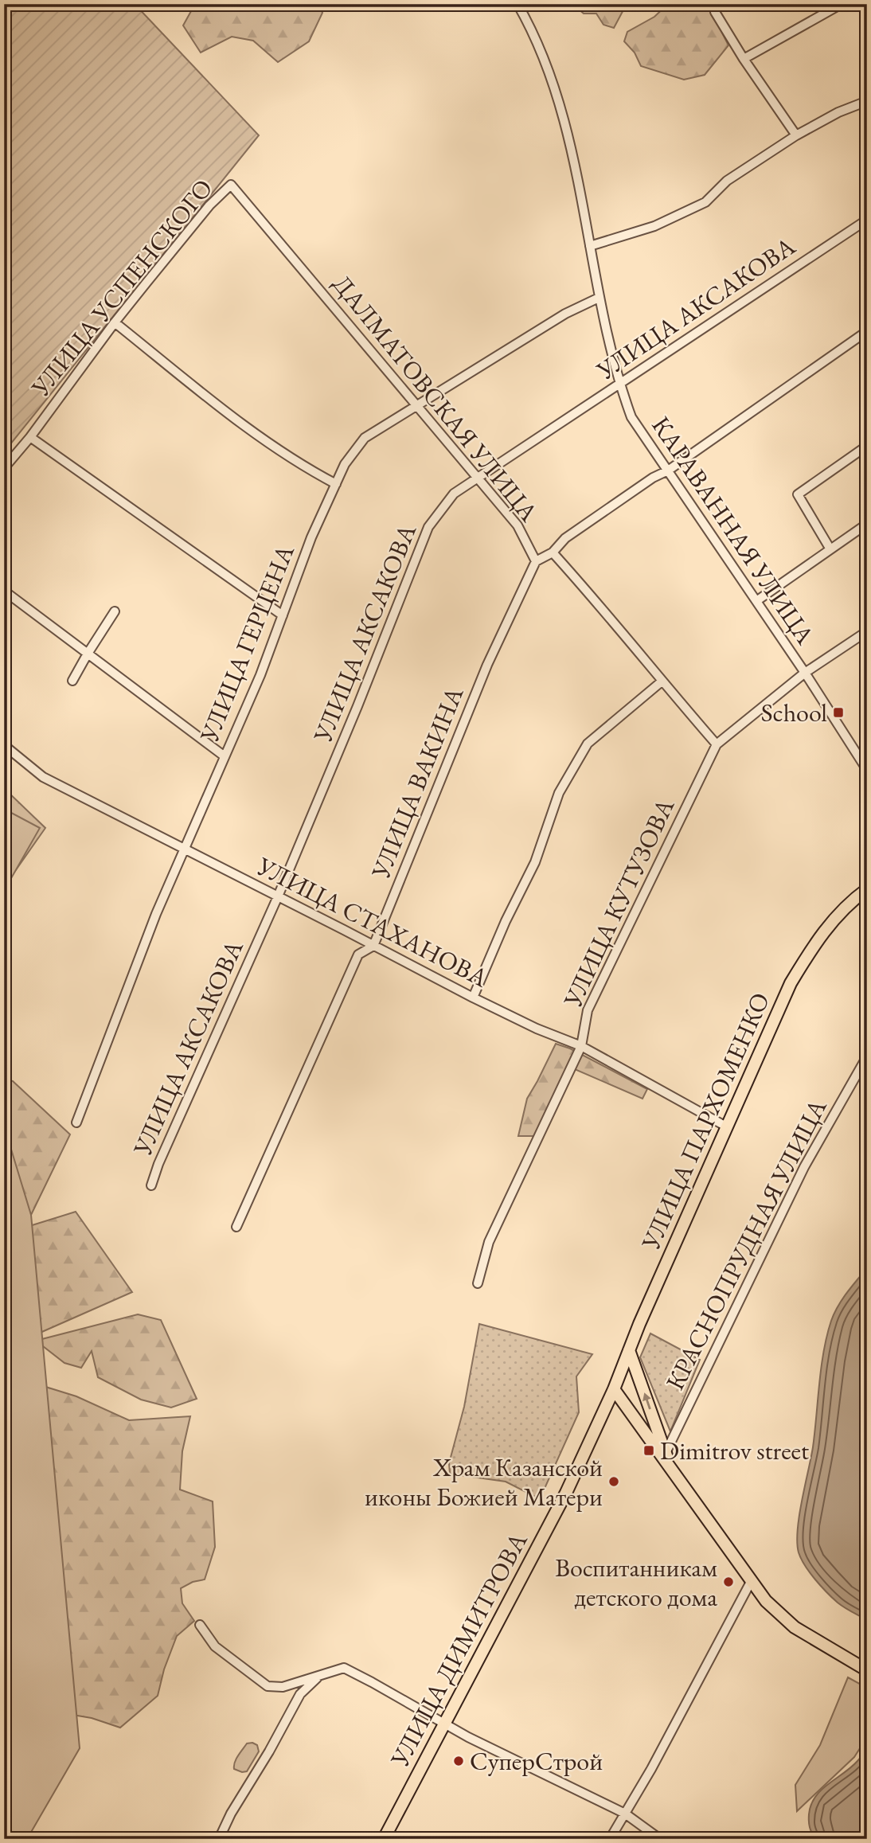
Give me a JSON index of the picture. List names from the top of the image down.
{
  "streets": {
    "main road": ["УЛИЦА ПАРХОМЕНКО", "УЛИЦА ДИМИТРОВА"],
    "street": [
      "УЛИЦА УСПЕНСКОГО",
      "УЛИЦА АКСАКОВА",
      "ДАЛМАТОВСКАЯ УЛИЦА",
      "КАРАВАННАЯ УЛИЦА",
      "УЛИЦА ГЕРЦЕНА",
      "УЛИЦА ВАКИНА",
      "УЛИЦА КУТУЗОВА",
      "УЛИЦА СТАХАНОВА",
      "КРАСНОПРУДНАЯ УЛИЦА"
    ]
  },
  "crossings": [
    ["УЛИЦА УСПЕНСКОГО", "ДАЛМАТОВСКАЯ УЛИЦА"],
    ["УЛИЦА АКСАКОВА", "ДАЛМАТОВСКАЯ УЛИЦА"],
    ["УЛИЦА АКСАКОВА", "КАРАВАННАЯ УЛИЦА"],
    ["УЛИЦА АКСАКОВА", "УЛИЦА СТАХАНОВА"],
    ["ДАЛМАТОВСКАЯ УЛИЦА", "УЛИЦА ГЕРЦЕНА"],
    ["ДАЛМАТОВСКАЯ УЛИЦА", "УЛИЦА ВАКИНА"],
    ["КАРАВАННАЯ УЛИЦА", "УЛИЦА ГЕРЦЕНА"],
    ["КАРАВАННАЯ УЛИЦА", "УЛИЦА КУТУЗОВА"],
    ["УЛИЦА ГЕРЦЕНА", "УЛИЦА СТАХАНОВА"],
    ["УЛИЦА ВАКИНА", "УЛИЦА СТАХАНОВА"],
    ["УЛИЦА КУТУЗОВА", "УЛИЦА СТАХАНОВА"],
    ["УЛИЦА СТАХАНОВА", "УЛИЦА ПАРХОМЕНКО"],
    ["УЛИЦА ПАРХОМЕНКО", "УЛИЦА ДИМИТРОВА"]
  ],
  "places": {
    "transit": ["School", "Dimitrov street"],
    "other": ["Храм Казанской иконы Божией Матери", "Воспитанникам детского дома", "СуперСтрой"]
  }
}
